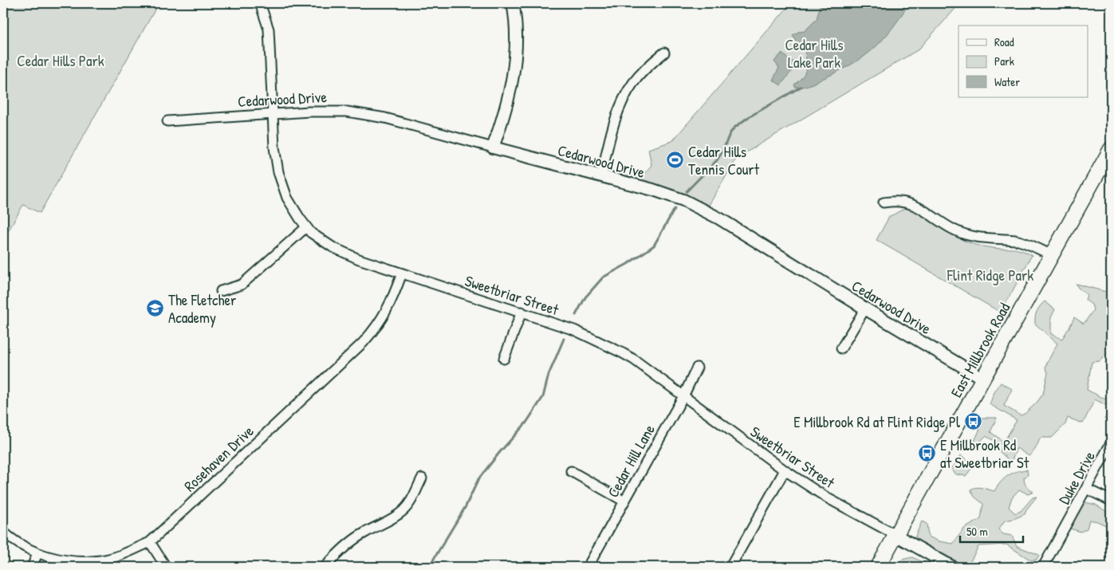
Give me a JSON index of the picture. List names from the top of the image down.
{
  "streets": {
    "main road": ["East Millbrook Road"],
    "street": [
      "Cedarwood Drive",
      "Sweetbriar Street",
      "Rosehaven Drive",
      "Cedar Hill Lane",
      "Duke Drive"
    ]
  },
  "crossings": [
    ["Cedarwood Drive", "Sweetbriar Street"],
    ["Cedarwood Drive", "East Millbrook Road"],
    ["Sweetbriar Street", "East Millbrook Road"],
    ["Sweetbriar Street", "Rosehaven Drive"],
    ["Sweetbriar Street", "Cedar Hill Lane"]
  ],
  "parks": ["Cedar Hills Lake Park", "Cedar Hills Park", "Flint Ridge Park"],
  "places": {
    "sports": ["Cedar Hills Tennis Court"],
    "school or university": ["The Fletcher Academy"],
    "bus stop": ["E Millbrook Rd at Flint Ridge Pl", "E Millbrook Rd at Sweetbriar St"]
  },
  "legend": ["Road", "Park", "Water"],
  "scale_bar": "50 m"
}
